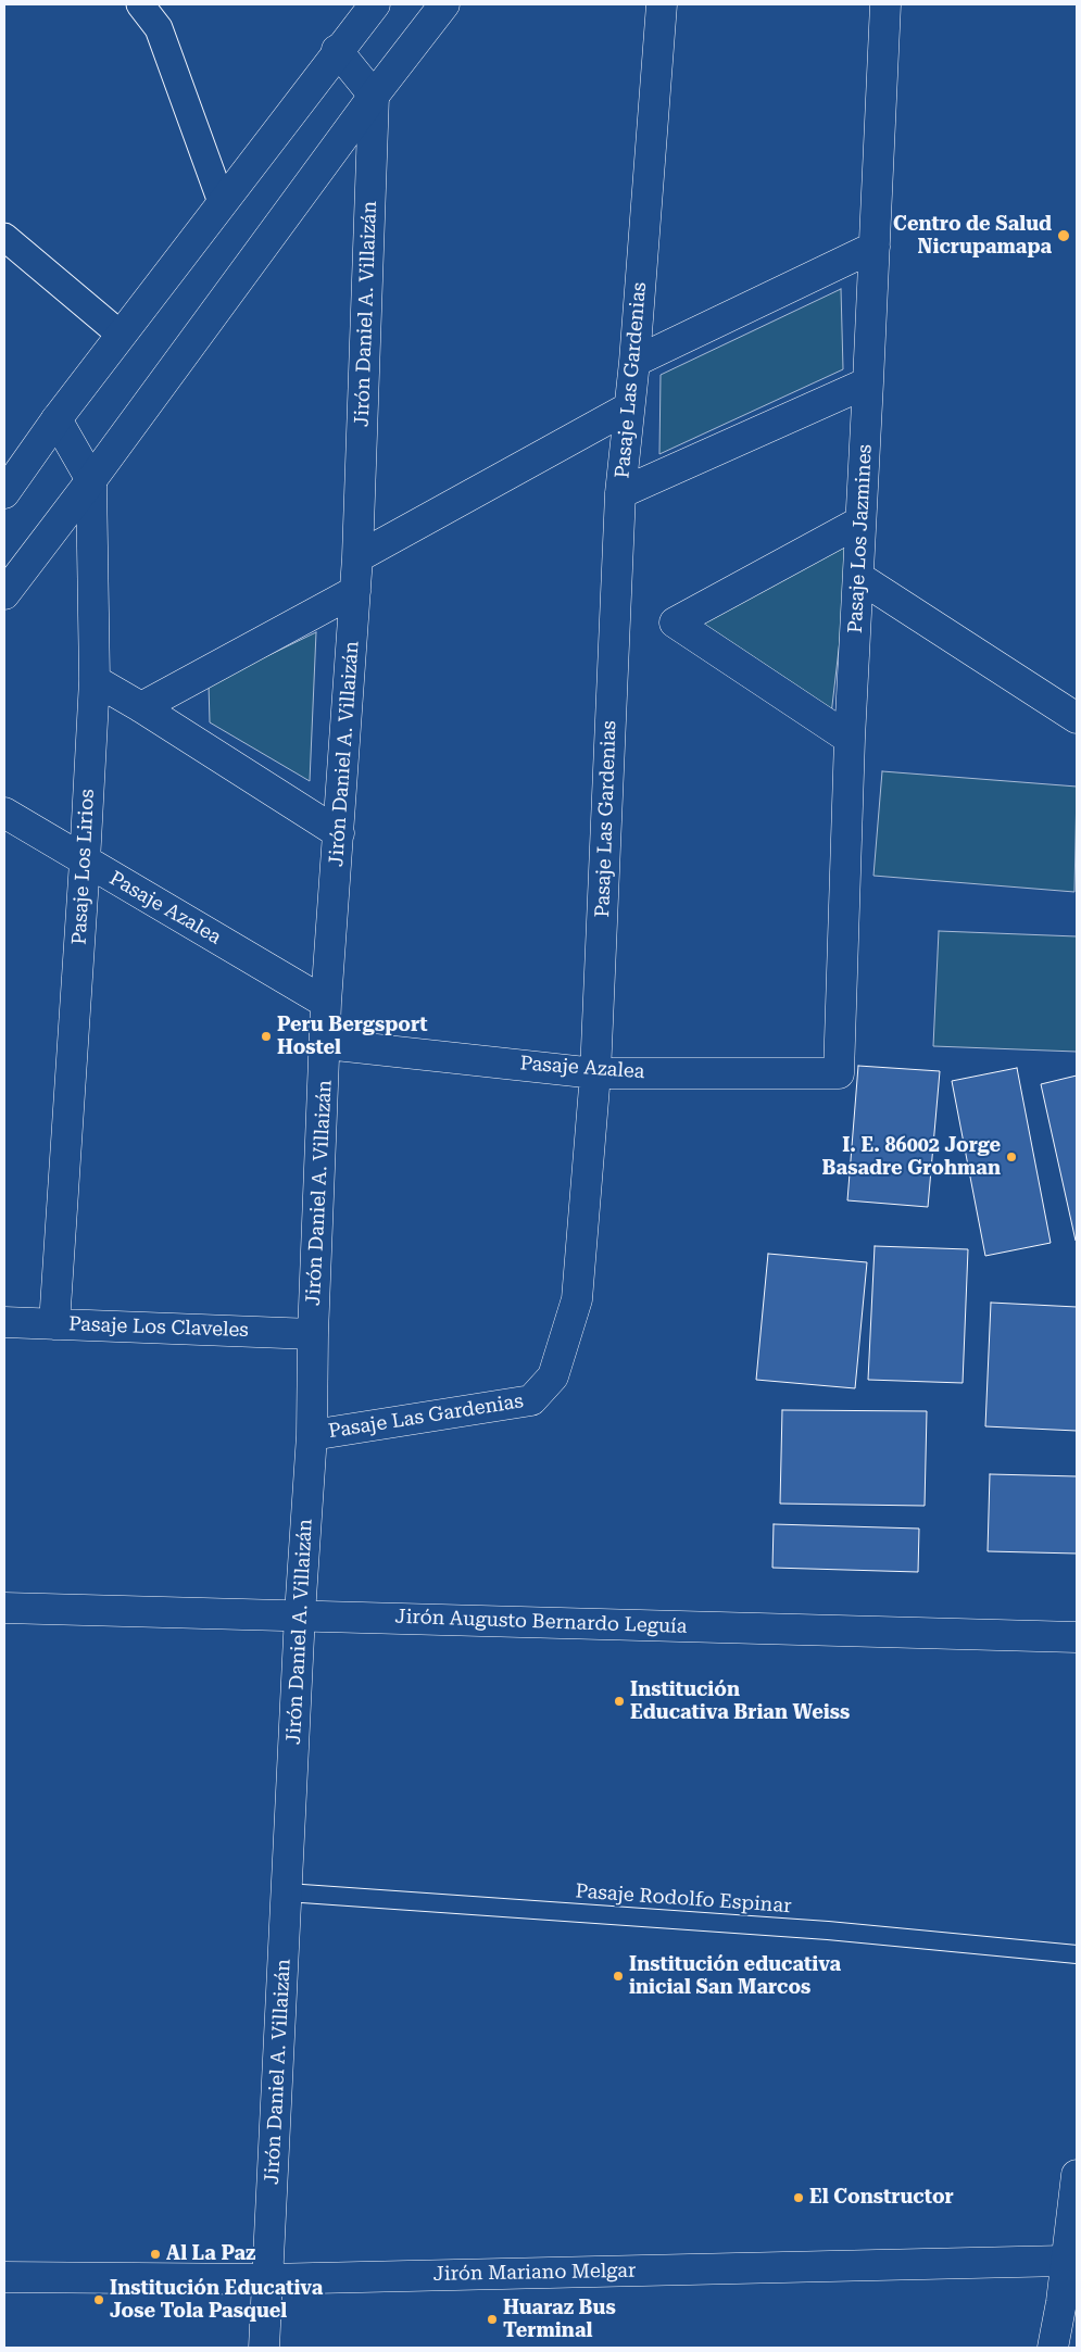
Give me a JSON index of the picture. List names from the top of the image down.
{
  "streets": {
    "street": [
      "Jirón Daniel A. Villaizán",
      "Pasaje Las Gardenias",
      "Pasaje Los Jazmines",
      "Pasaje Los Lirios",
      "Pasaje Azalea",
      "Pasaje Los Claveles",
      "Jirón Augusto Bernardo Leguía",
      "Jirón Mariano Melgar"
    ],
    "lane": ["Pasaje Rodolfo Espinar"]
  },
  "crossings": [
    ["Jirón Daniel A. Villaizán", "Pasaje Las Gardenias"],
    ["Jirón Daniel A. Villaizán", "Pasaje Azalea"],
    ["Jirón Daniel A. Villaizán", "Pasaje Los Claveles"],
    ["Jirón Daniel A. Villaizán", "Jirón Augusto Bernardo Leguía"],
    ["Jirón Daniel A. Villaizán", "Pasaje Rodolfo Espinar"],
    ["Jirón Daniel A. Villaizán", "Jirón Mariano Melgar"],
    ["Pasaje Las Gardenias", "Pasaje Azalea"],
    ["Pasaje Los Jazmines", "Pasaje Azalea"],
    ["Pasaje Los Lirios", "Pasaje Azalea"],
    ["Pasaje Los Lirios", "Pasaje Los Claveles"]
  ],
  "places": [
    "Centro de Salud Nicrupamapa",
    "Peru Bergsport Hostel",
    "I. E. 86002 Jorge Basadre Grohman",
    "Institución Educativa Brian Weiss",
    "Institución educativa inicial San Marcos",
    "El Constructor",
    "Al La Paz",
    "Institución Educativa Jose Tola Pasquel",
    "Huaraz Bus Terminal"
  ]
}
